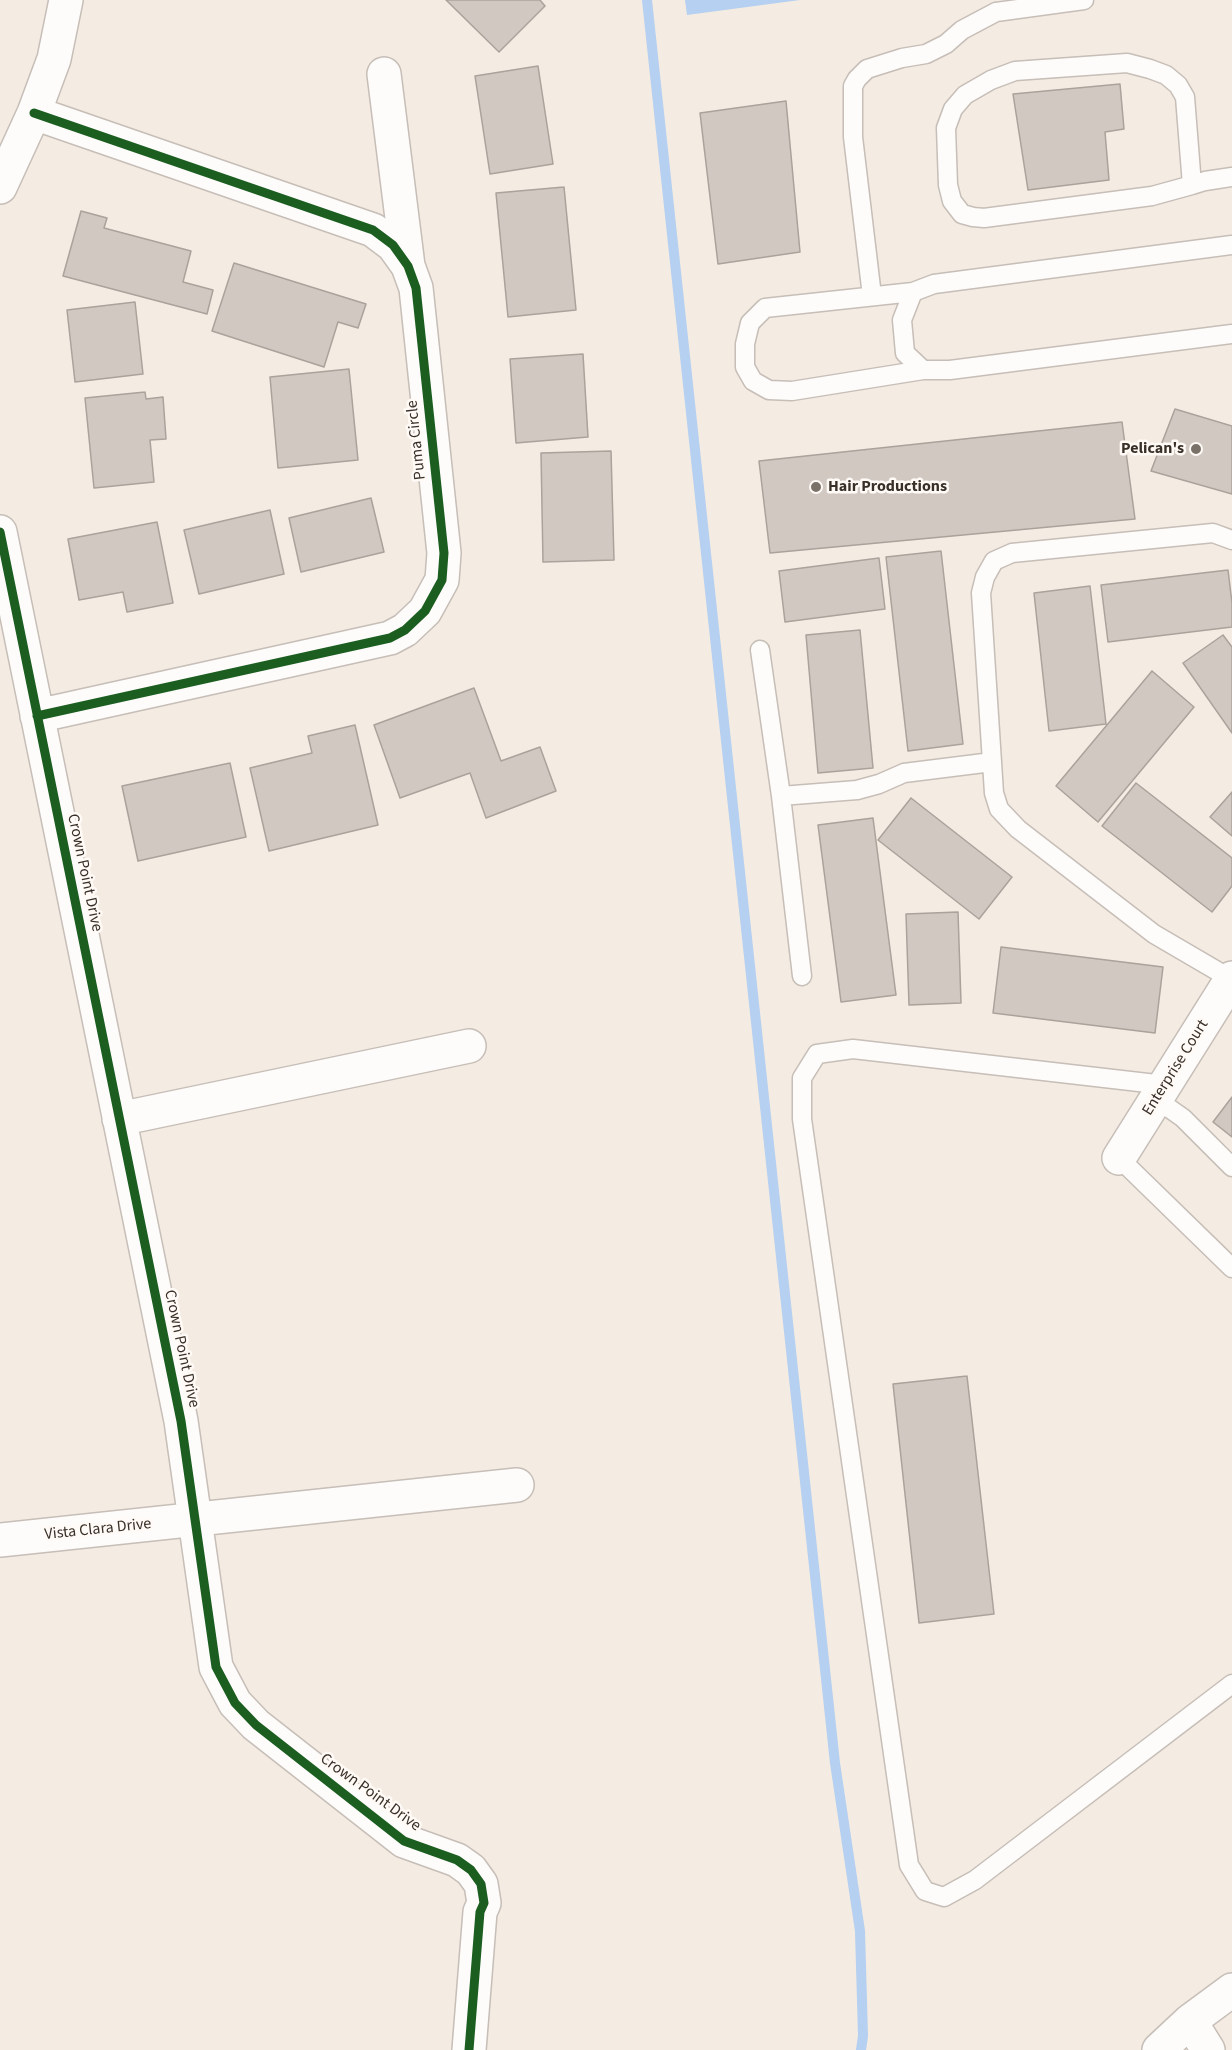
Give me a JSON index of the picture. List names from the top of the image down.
{
  "streets": {
    "street": [
      "Puma Circle",
      "Crown Point Drive",
      "Enterprise Court",
      "Vista Clara Drive"
    ]
  },
  "crossings": [
    ["Puma Circle", "Crown Point Drive"],
    ["Crown Point Drive", "Vista Clara Drive"]
  ],
  "places": ["Pelican's", "Hair Productions"]
}
